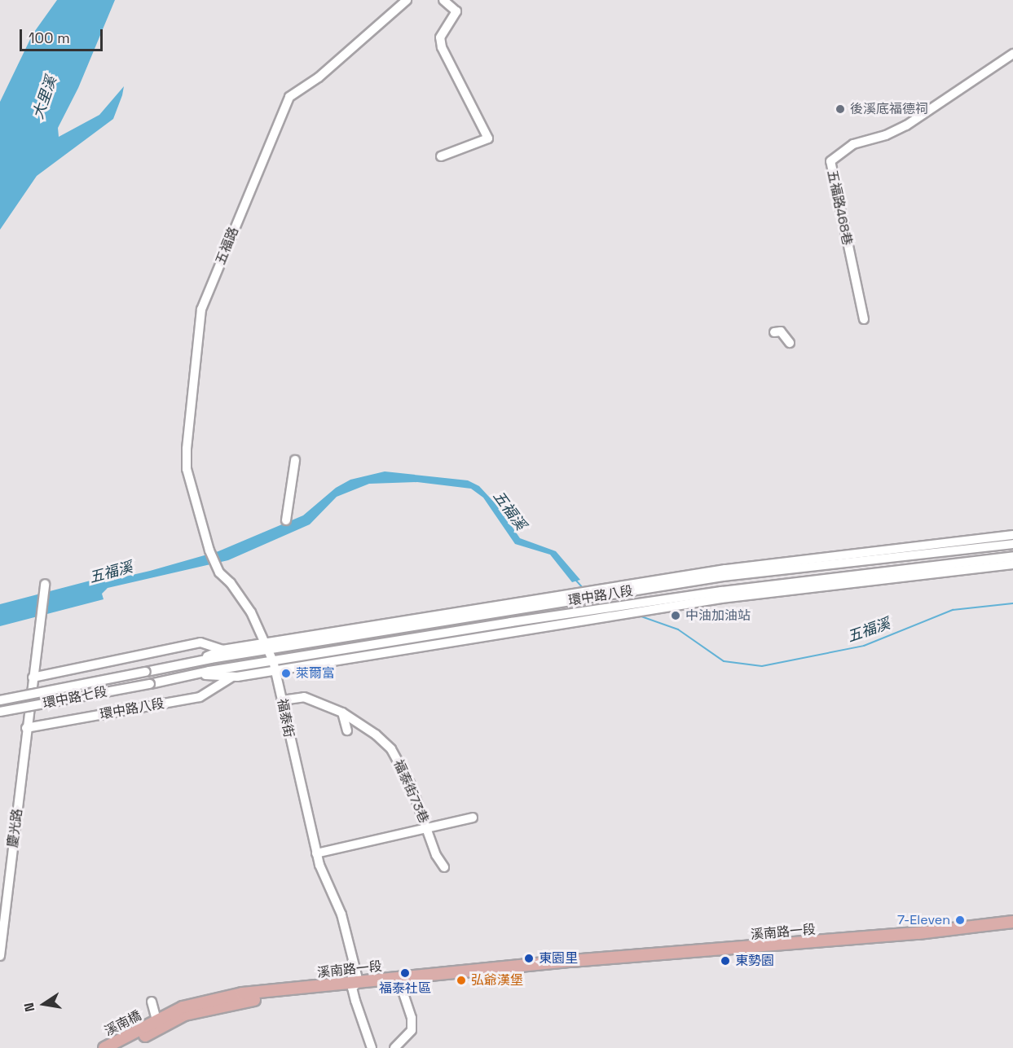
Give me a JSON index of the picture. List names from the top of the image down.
{
  "streets": {
    "main road": ["溪南路一段", "溪南橋"],
    "street": [
      "五福路468巷",
      "五福路",
      "環中路八段",
      "環中路七段",
      "福泰街",
      "福泰街73巷",
      "慶光路"
    ]
  },
  "crossings": [
    ["五福路", "福泰街"],
    ["環中路八段", "環中路七段"],
    ["環中路八段", "福泰街"],
    ["環中路八段", "慶光路"],
    ["福泰街", "福泰街73巷"],
    ["福泰街", "溪南路一段"],
    ["溪南路一段", "溪南橋"]
  ],
  "water": ["大里溪", "五福溪"],
  "places": [
    "後溪底福德祠",
    "中油加油站",
    "萊爾富",
    "7-Eleven",
    "東園里",
    "東勢園",
    "福泰社區",
    "弘爺漢堡"
  ],
  "scale_bar": "100 m",
  "north": "left"
}
